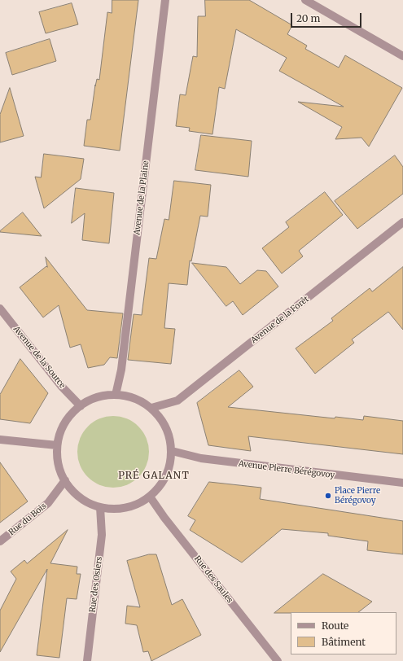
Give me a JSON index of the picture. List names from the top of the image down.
{
  "streets": {
    "street": [
      "Avenue de la Plaine",
      "Avenue de la Forêt",
      "Avenue de la Source",
      "Avenue Pierre Bérégovoy",
      "Rue du Bois",
      "Rue des Saules",
      "Rue des Osiers"
    ]
  },
  "crossings": [
    ["Avenue de la Plaine", "Avenue de la Forêt"],
    ["Avenue de la Plaine", "Avenue de la Source"],
    ["Avenue de la Plaine", "Avenue Pierre Bérégovoy"],
    ["Avenue de la Plaine", "Rue du Bois"],
    ["Avenue de la Plaine", "Rue des Saules"],
    ["Avenue de la Plaine", "Rue des Osiers"],
    ["Avenue de la Forêt", "Avenue de la Source"],
    ["Avenue de la Forêt", "Avenue Pierre Bérégovoy"],
    ["Avenue de la Forêt", "Rue du Bois"],
    ["Avenue de la Forêt", "Rue des Saules"],
    ["Avenue de la Forêt", "Rue des Osiers"],
    ["Avenue de la Source", "Avenue Pierre Bérégovoy"],
    ["Avenue de la Source", "Rue du Bois"],
    ["Avenue de la Source", "Rue des Saules"],
    ["Avenue de la Source", "Rue des Osiers"],
    ["Avenue Pierre Bérégovoy", "Rue du Bois"],
    ["Avenue Pierre Bérégovoy", "Rue des Saules"],
    ["Avenue Pierre Bérégovoy", "Rue des Osiers"],
    ["Rue du Bois", "Rue des Saules"],
    ["Rue du Bois", "Rue des Osiers"],
    ["Rue des Saules", "Rue des Osiers"]
  ],
  "districts": ["PRÉ GALANT"],
  "places": ["Place Pierre Bérégovoy"],
  "legend": ["Route", "Bâtiment"],
  "scale_bar": "20 m"
}
